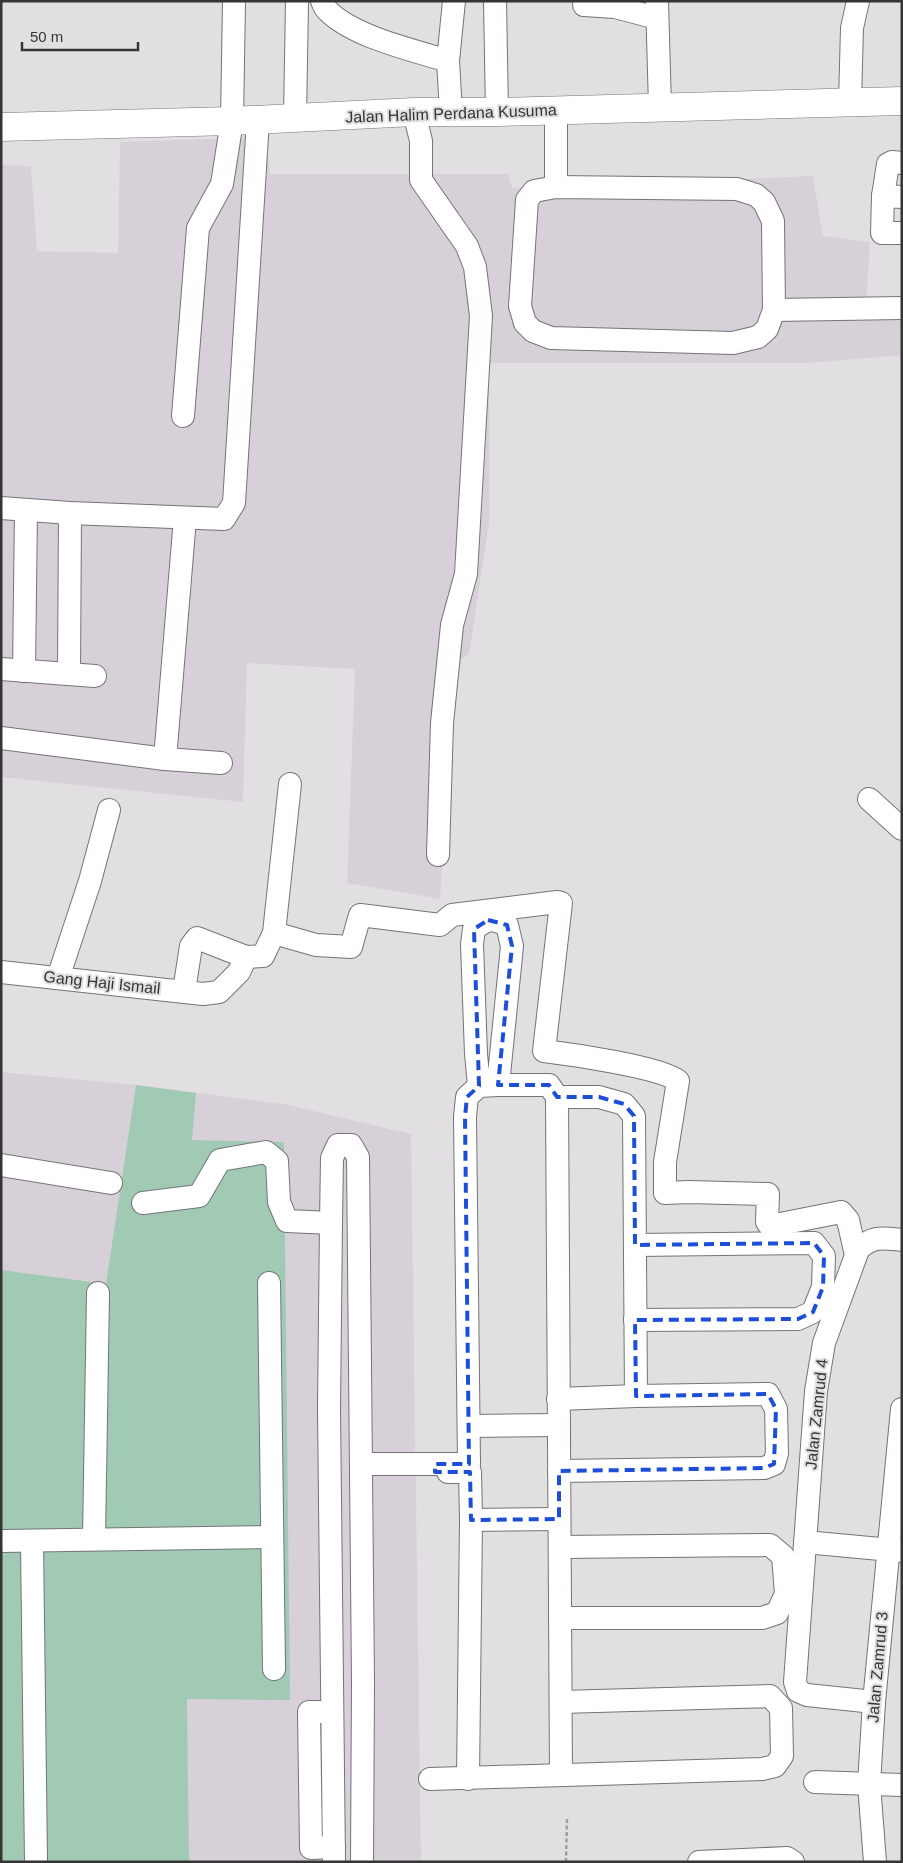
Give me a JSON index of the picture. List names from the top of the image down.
{
  "streets": {
    "main road": ["Jalan Halim Perdana Kusuma"],
    "street": ["Gang Haji Ismail", "Jalan Zamrud 4", "Jalan Zamrud 3"]
  },
  "crossings": [
    ["Jalan Zamrud 4", "Jalan Zamrud 3"]
  ],
  "scale_bar": "50 m"
}
